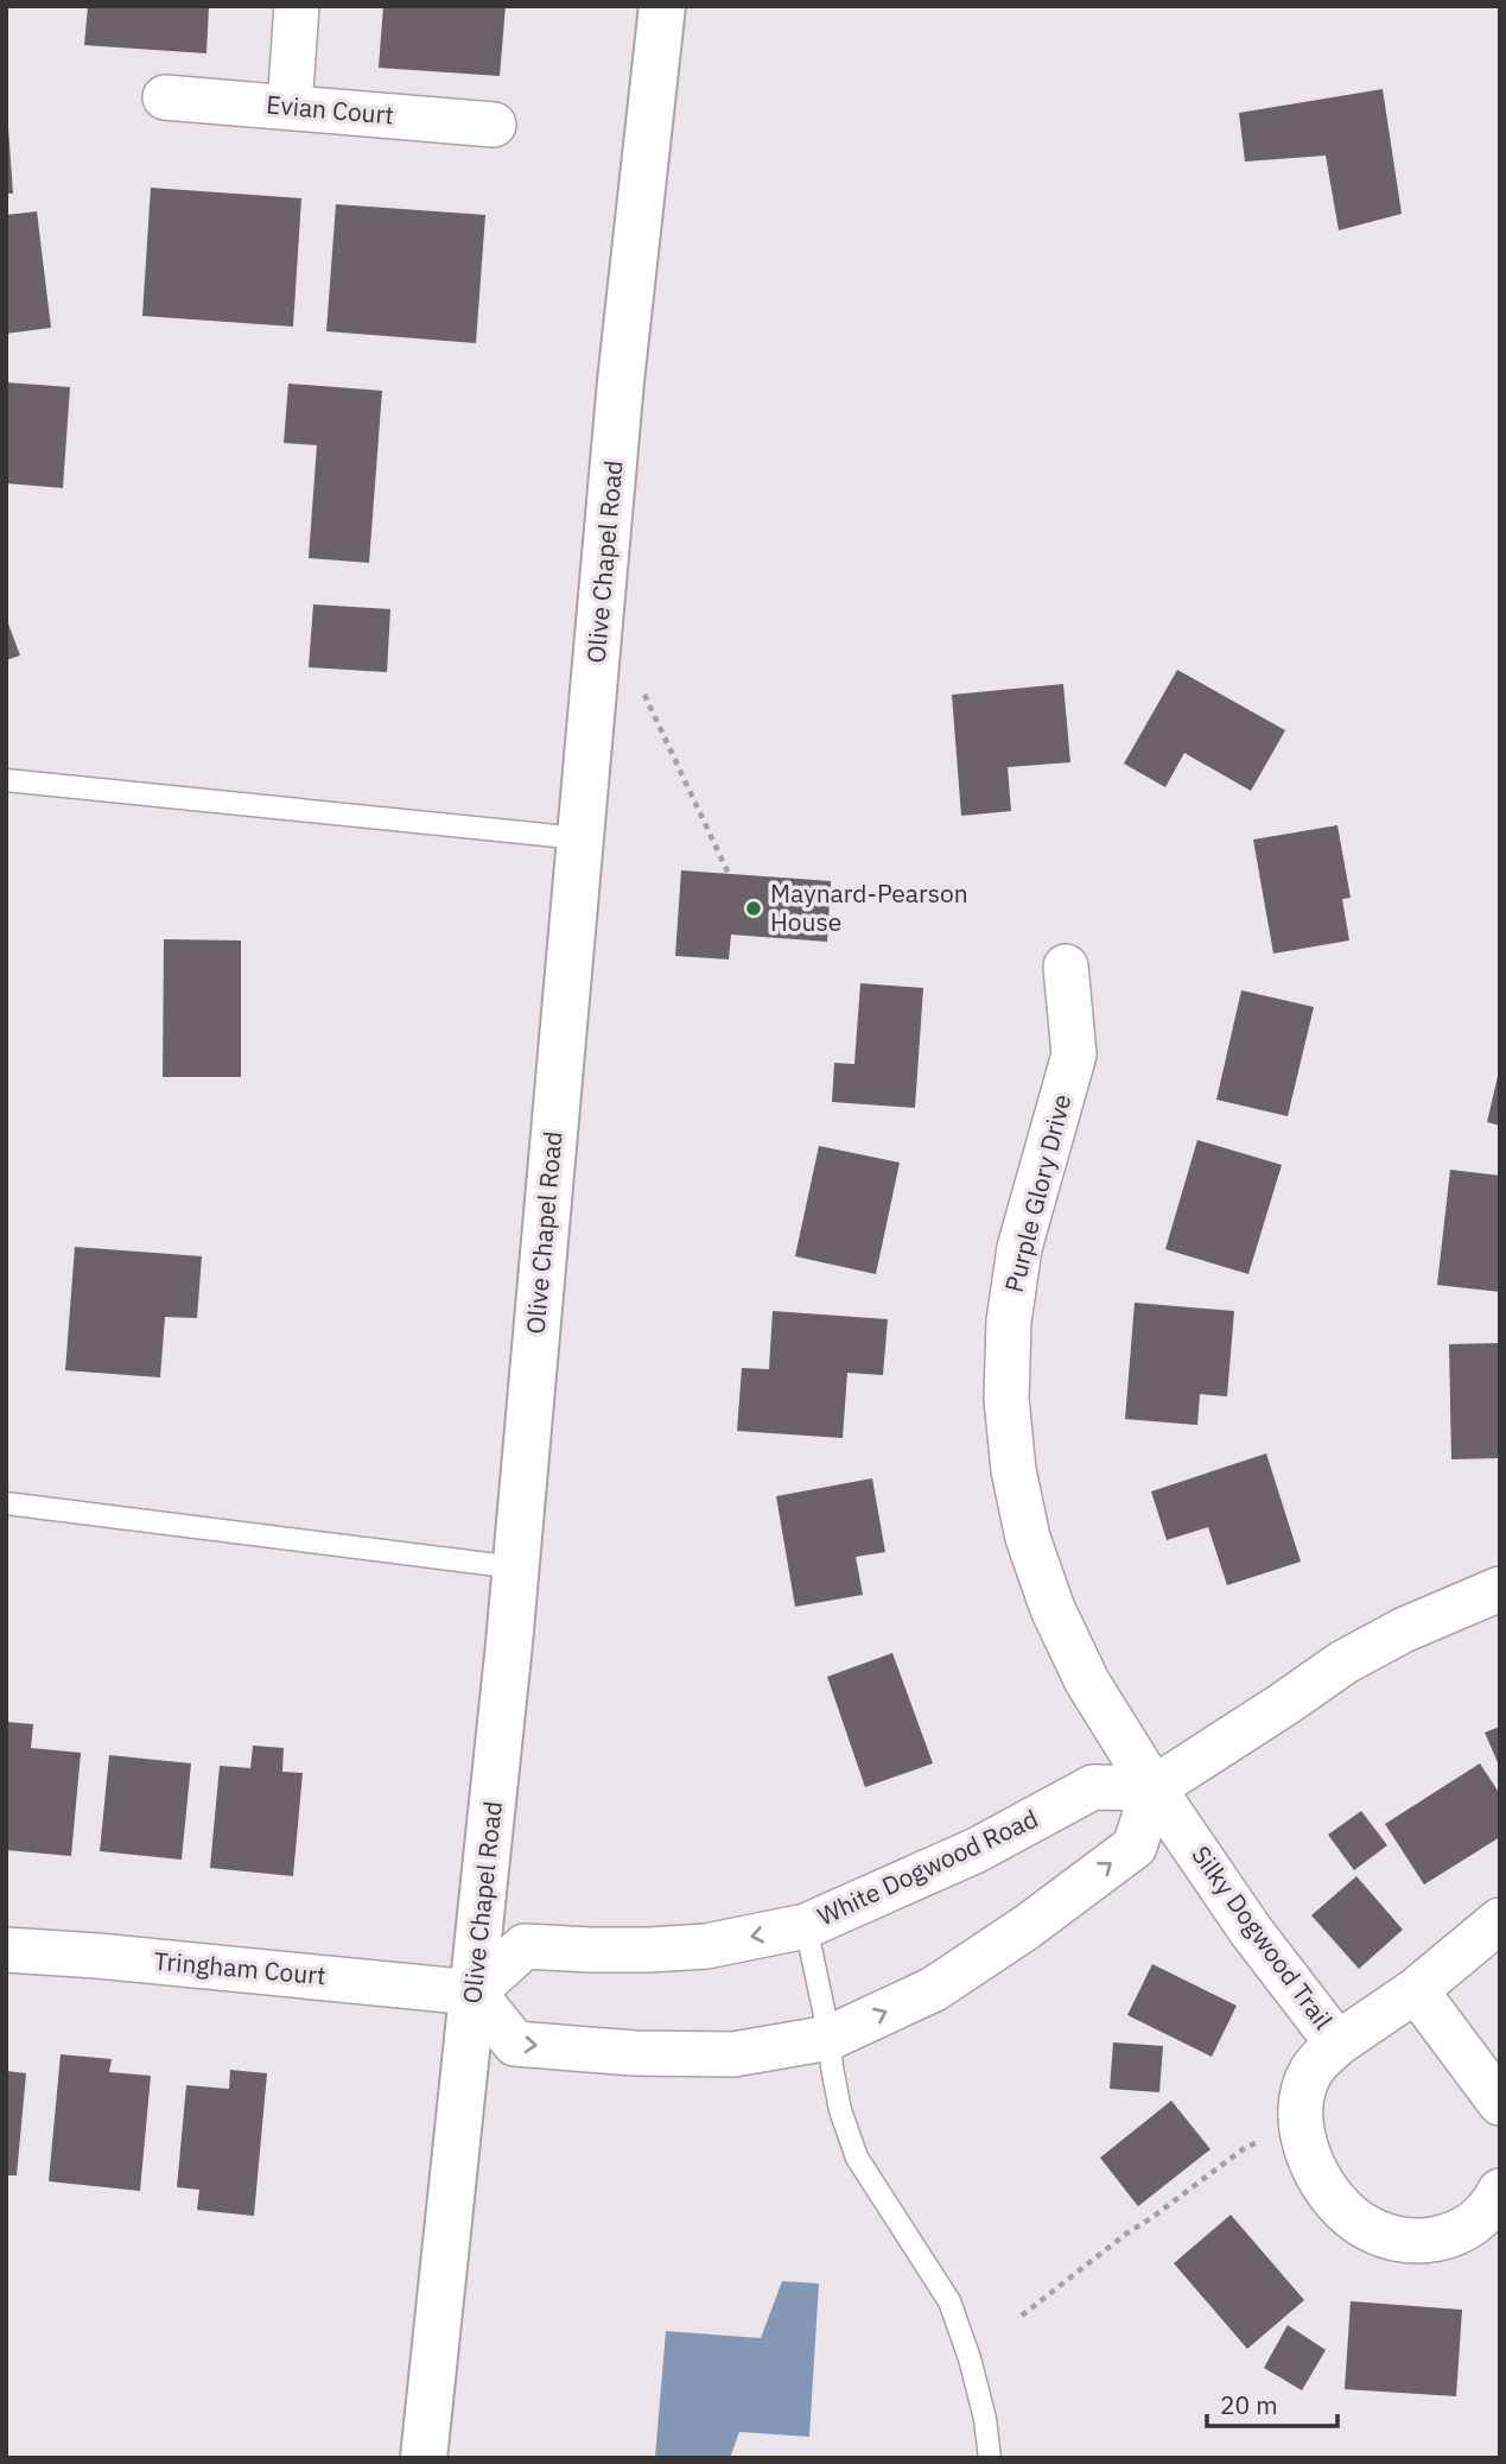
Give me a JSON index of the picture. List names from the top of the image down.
{
  "streets": {
    "main road": ["Olive Chapel Road"],
    "street": [
      "Evian Court",
      "Purple Glory Drive",
      "White Dogwood Road",
      "Silky Dogwood Trail",
      "Tringham Court"
    ]
  },
  "crossings": [
    ["Olive Chapel Road", "White Dogwood Road"],
    ["Olive Chapel Road", "Tringham Court"],
    ["Purple Glory Drive", "White Dogwood Road"],
    ["Purple Glory Drive", "Silky Dogwood Trail"],
    ["White Dogwood Road", "Silky Dogwood Trail"],
    ["White Dogwood Road", "Tringham Court"]
  ],
  "one_way": ["White Dogwood Road"],
  "places": ["Maynard-Pearson House"],
  "scale_bar": "20 m"
}
